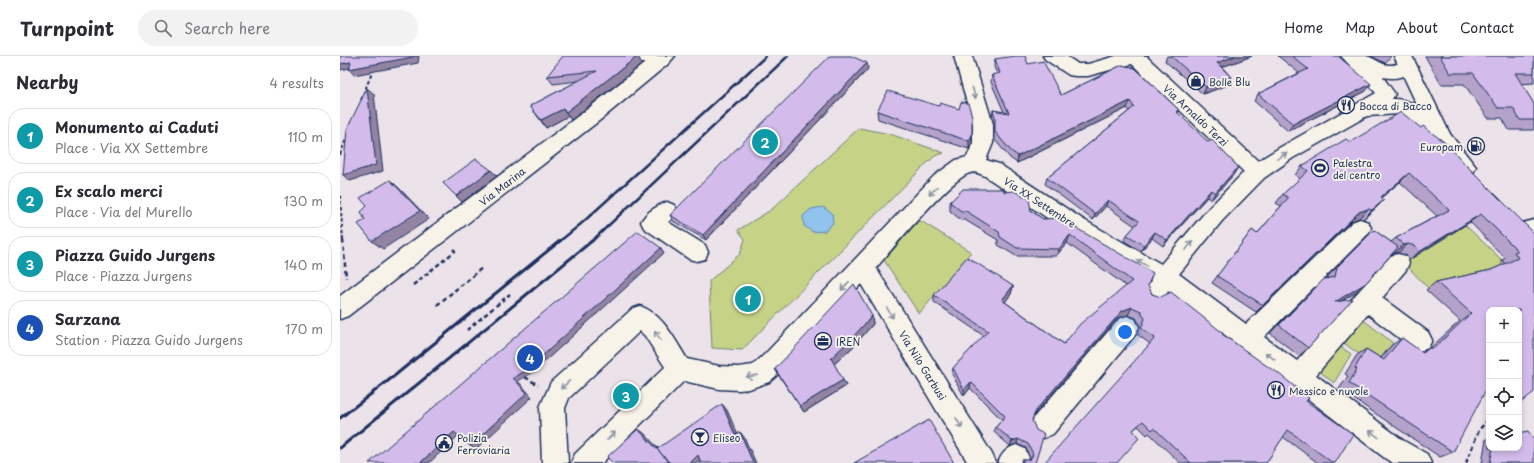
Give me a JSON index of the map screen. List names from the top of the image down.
{
  "streets": {
    "street": [
      "Via Arnaldo Terzi",
      "Via Marina",
      "Via XX Settembre",
      "Via Nilo Garbusi"
    ]
  },
  "one_way": ["Via XX Settembre", "Via Nilo Garbusi"],
  "places": {
    "shop": ["Bolle Blu"],
    "restaurant": ["Bocca di Bacco", "Messico e nuvole"],
    "fuel station": ["Europam"],
    "sports": ["Palestra del centro"],
    "office": ["IREN"],
    "bar": ["Eliseo"],
    "public building": ["Polizia Ferroviaria"]
  },
  "page": {
    "header": "Turnpoint",
    "search": "Search here",
    "nav": [
      "Home",
      "Map",
      "About",
      "Contact"
    ],
    "heading": ["Nearby", "4 results"],
    "list": [
      {
        "mark": "1",
        "name": "Monumento ai Caduti",
        "note": "Place · Via XX Settembre",
        "value": "110 m"
      },
      {
        "mark": "2",
        "name": "Ex scalo merci",
        "note": "Place · Via del Murello",
        "value": "130 m"
      },
      {
        "mark": "3",
        "name": "Piazza Guido Jurgens",
        "note": "Place · Piazza Jurgens",
        "value": "140 m"
      },
      {
        "mark": "4",
        "name": "Sarzana",
        "note": "Station · Piazza Guido Jurgens",
        "value": "170 m"
      }
    ],
    "pins": [
      "2",
      "1",
      "4",
      "3"
    ],
    "map_buttons": ["+", "−"]
  }
}
